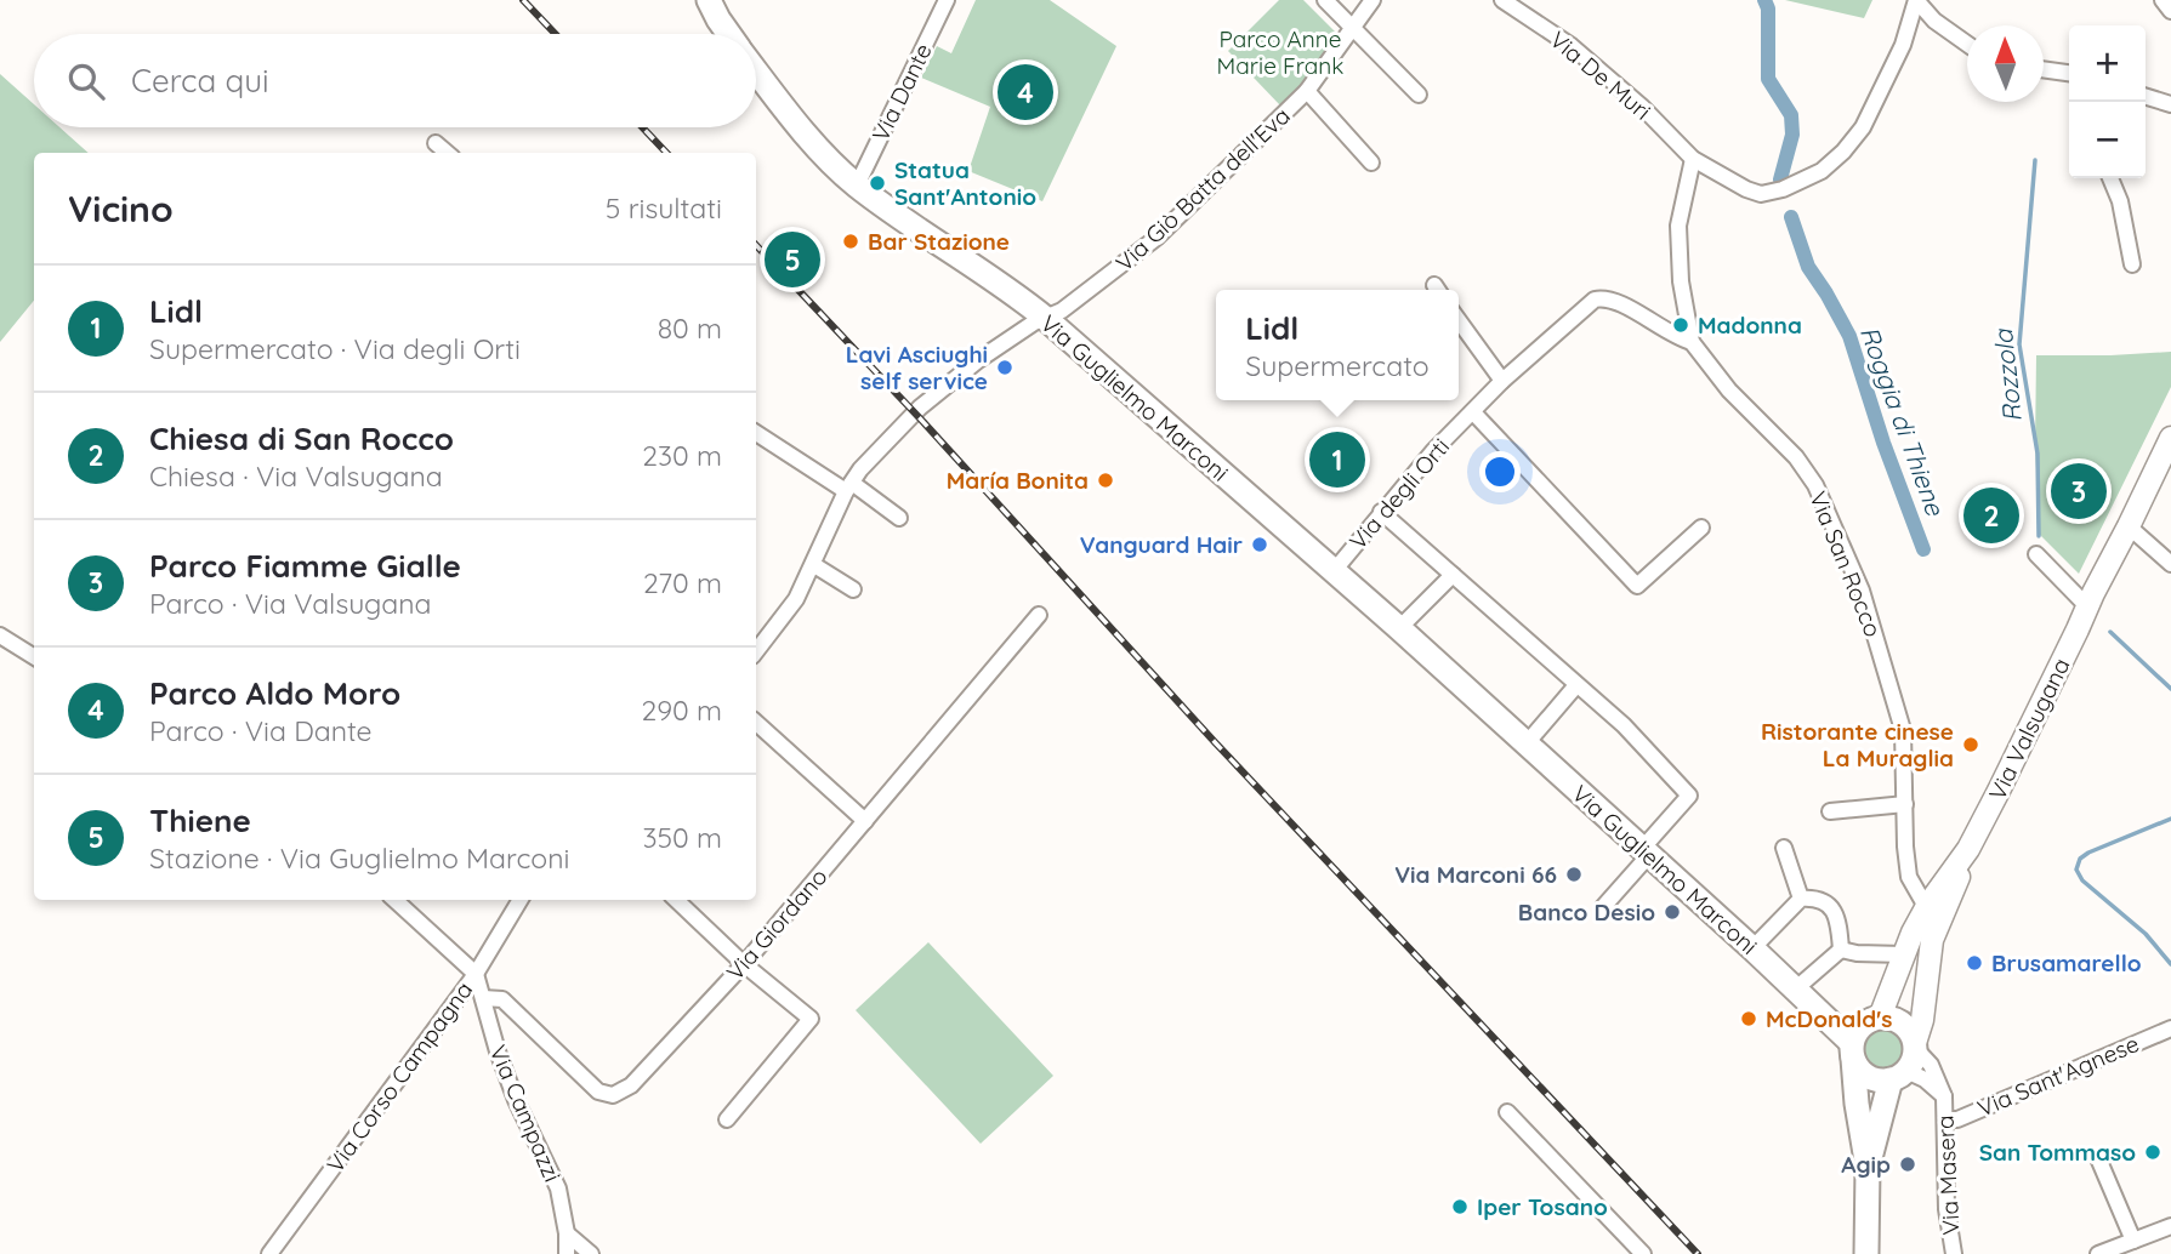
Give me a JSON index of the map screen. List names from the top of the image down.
{
  "streets": {
    "main road": ["Via Guglielmo Marconi", "Via Valsugana"],
    "street": [
      "Via De Muri",
      "Via Dante",
      "Via Giò Batta dell'Eva",
      "Via degli Orti",
      "Via San Rocco",
      "Via Giordano",
      "Via Sant'Agnese",
      "Via Corso Campagna",
      "Via Campazzi",
      "Via Masera"
    ]
  },
  "crossings": [
    ["Via De Muri", "Via San Rocco"],
    ["Via Dante", "Via Guglielmo Marconi"],
    ["Via Giò Batta dell'Eva", "Via Guglielmo Marconi"],
    ["Via Guglielmo Marconi", "Via degli Orti"],
    ["Via Guglielmo Marconi", "Via Valsugana"],
    ["Via Guglielmo Marconi", "Via Masera"],
    ["Via degli Orti", "Via San Rocco"],
    ["Via San Rocco", "Via Valsugana"],
    ["Via Valsugana", "Via Masera"],
    ["Via Giordano", "Via Campazzi"],
    ["Via Sant'Agnese", "Via Masera"],
    ["Via Corso Campagna", "Via Campazzi"]
  ],
  "water": ["Rozzola", "Roggia di Thiene"],
  "parks": ["Parco Anne Marie Frank"],
  "places": [
    "Statua Sant'Antonio",
    "Bar Stazione",
    "Madonna",
    "Lavi Asciughi self service",
    "María Bonita",
    "Vanguard Hair",
    "Ristorante cinese La Muraglia",
    "Via Marconi 66",
    "Banco Desio",
    "Brusamarello",
    "McDonald's",
    "San Tommaso",
    "Agip",
    "Iper Tosano"
  ],
  "north": "top",
  "page": {
    "map_buttons": ["+", "−"],
    "search": "Cerca qui",
    "pins": [
      "4",
      "5",
      "1",
      "3",
      "2"
    ],
    "heading": ["Vicino", "5 risultati"],
    "list": [
      {
        "mark": "1",
        "name": "Lidl",
        "note": "Supermercato · Via degli Orti",
        "value": "80 m"
      },
      {
        "mark": "2",
        "name": "Chiesa di San Rocco",
        "note": "Chiesa · Via Valsugana",
        "value": "230 m"
      },
      {
        "mark": "3",
        "name": "Parco Fiamme Gialle",
        "note": "Parco · Via Valsugana",
        "value": "270 m"
      },
      {
        "mark": "4",
        "name": "Parco Aldo Moro",
        "note": "Parco · Via Dante",
        "value": "290 m"
      },
      {
        "mark": "5",
        "name": "Thiene",
        "note": "Stazione · Via Guglielmo Marconi",
        "value": "350 m"
      }
    ],
    "popup": ["Lidl", "Supermercato"]
  }
}
